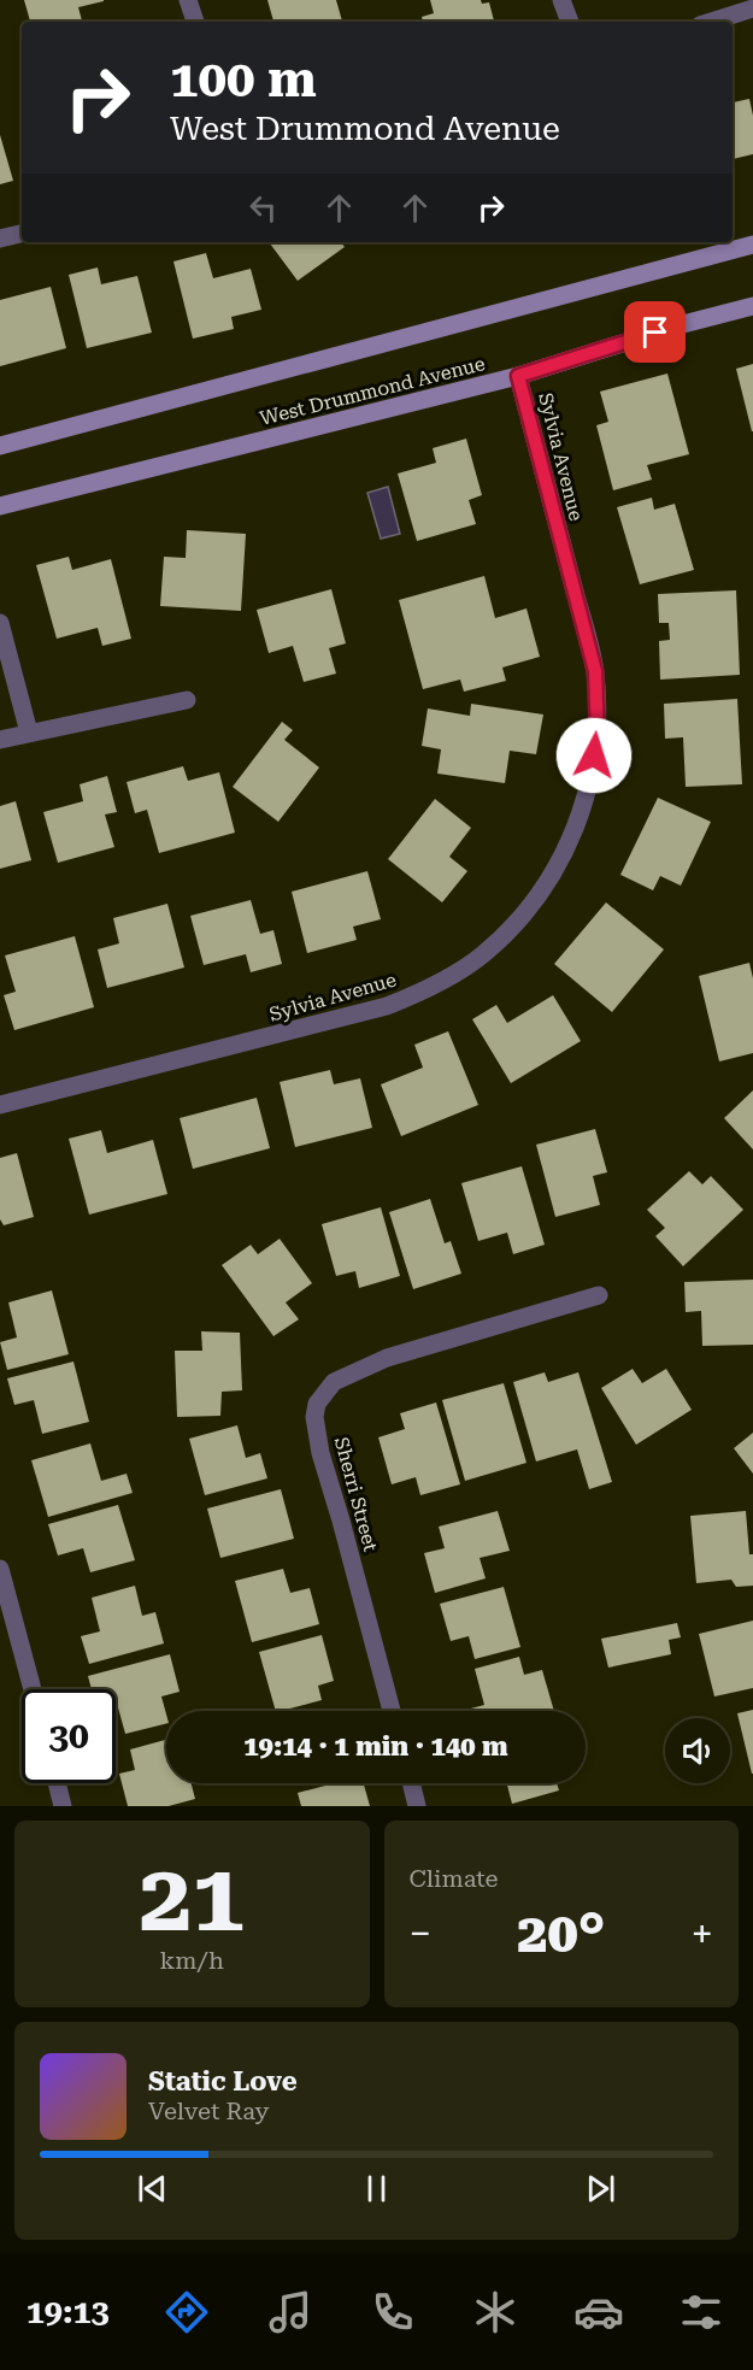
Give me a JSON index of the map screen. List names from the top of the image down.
{
  "streets": {
    "main road": ["West Drummond Avenue"],
    "street": ["Sylvia Avenue", "Sherri Street"]
  },
  "crossings": [
    ["West Drummond Avenue", "Sylvia Avenue"]
  ],
  "page": {
    "turn": ["100 m", "West Drummond Avenue"],
    "limit": "30",
    "trip": "19:14 · 1 min · 140 m",
    "tile": [
      ["21", "km/h"],
      "Climate"
    ],
    "heat": ["−", "20°", "+"],
    "song": ["Static Love", "Velvet Ray"],
    "tabs": "19:13"
  }
}
